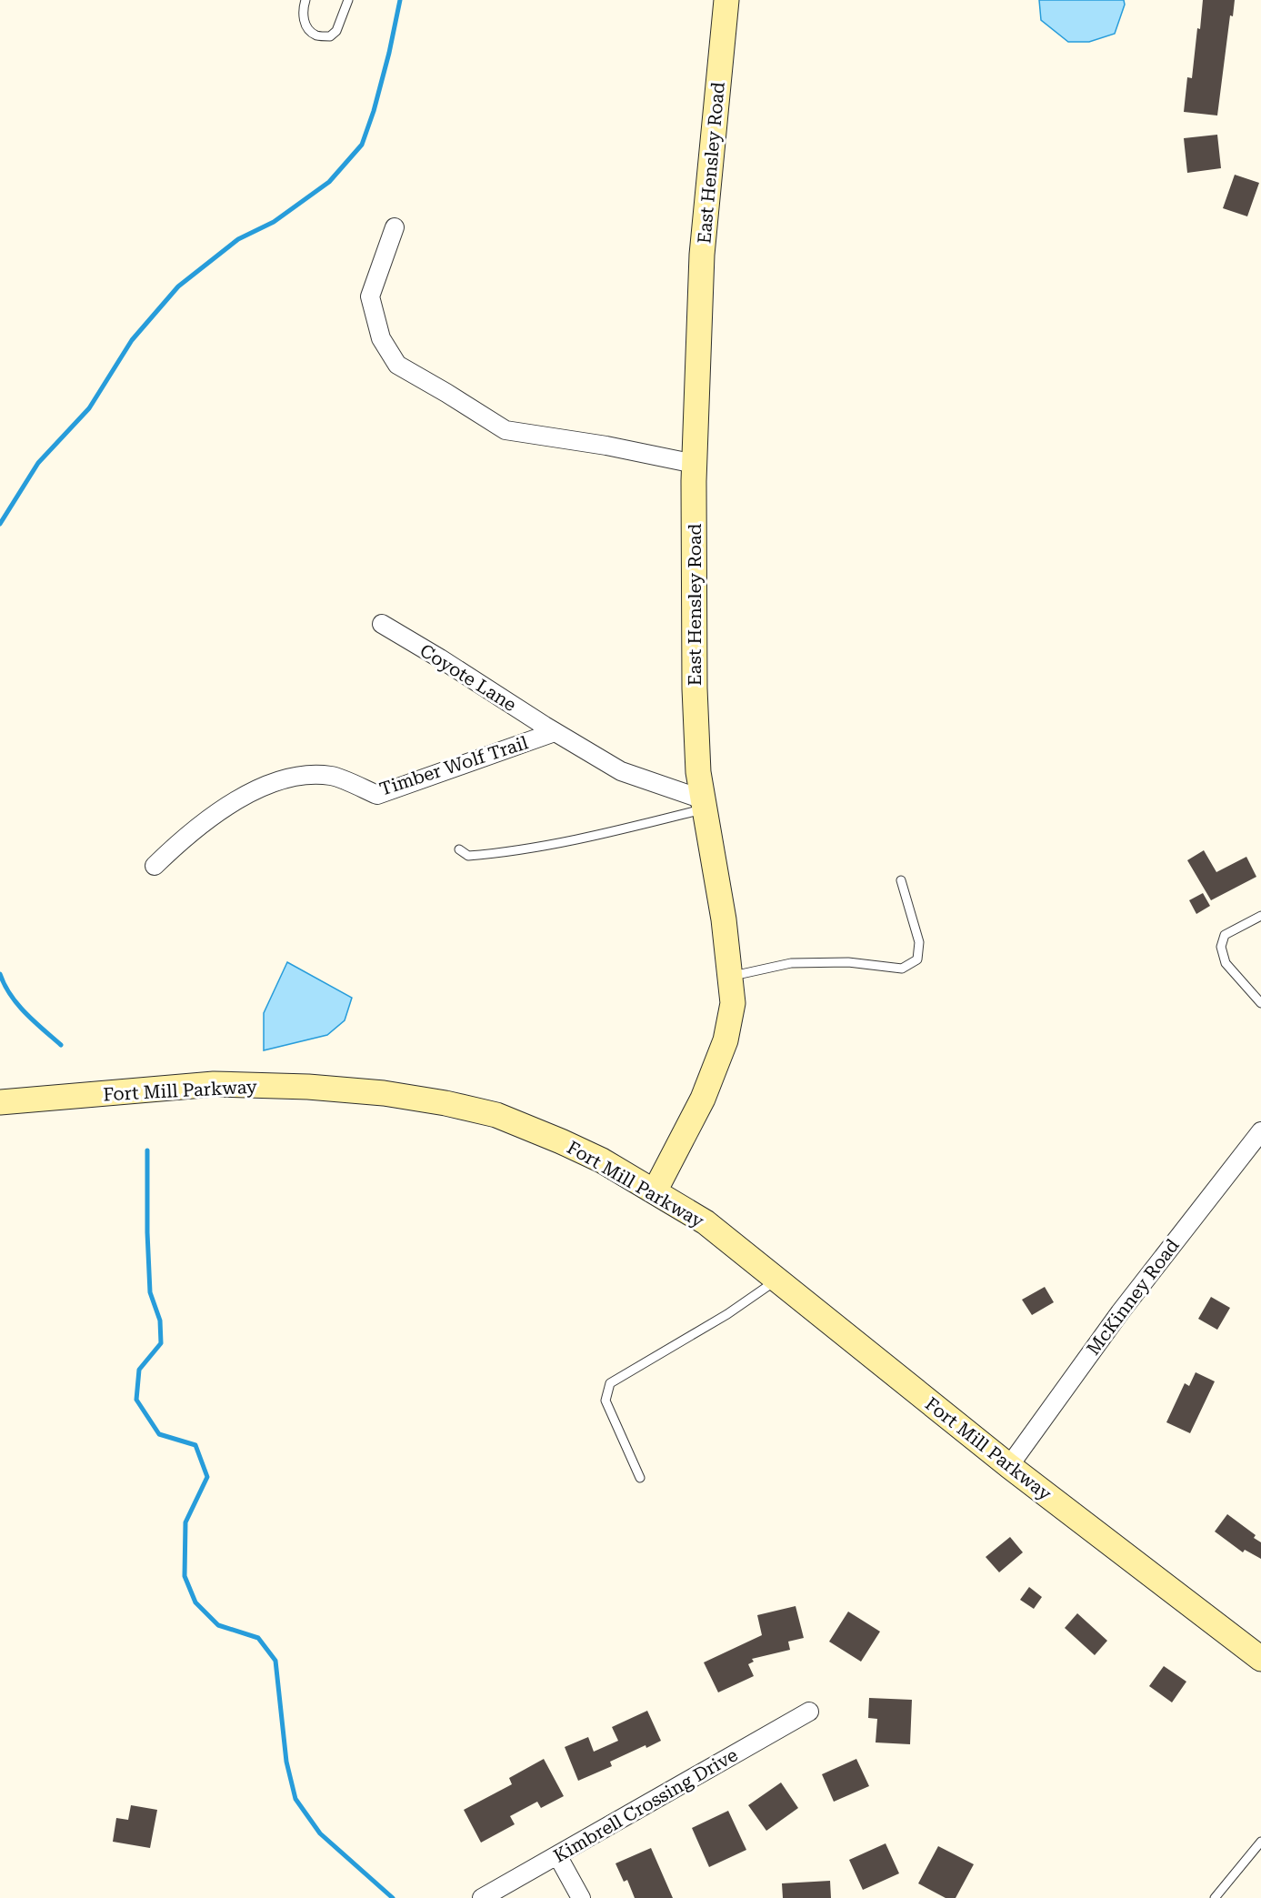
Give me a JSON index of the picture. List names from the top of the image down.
{
  "streets": {
    "main road": ["East Hensley Road", "Fort Mill Parkway"],
    "street": [
      "Coyote Lane",
      "Timber Wolf Trail",
      "McKinney Road",
      "Kimbrell Crossing Drive"
    ]
  },
  "crossings": [
    ["East Hensley Road", "Coyote Lane"],
    ["East Hensley Road", "Fort Mill Parkway"],
    ["Coyote Lane", "Timber Wolf Trail"],
    ["Fort Mill Parkway", "McKinney Road"]
  ]
}
